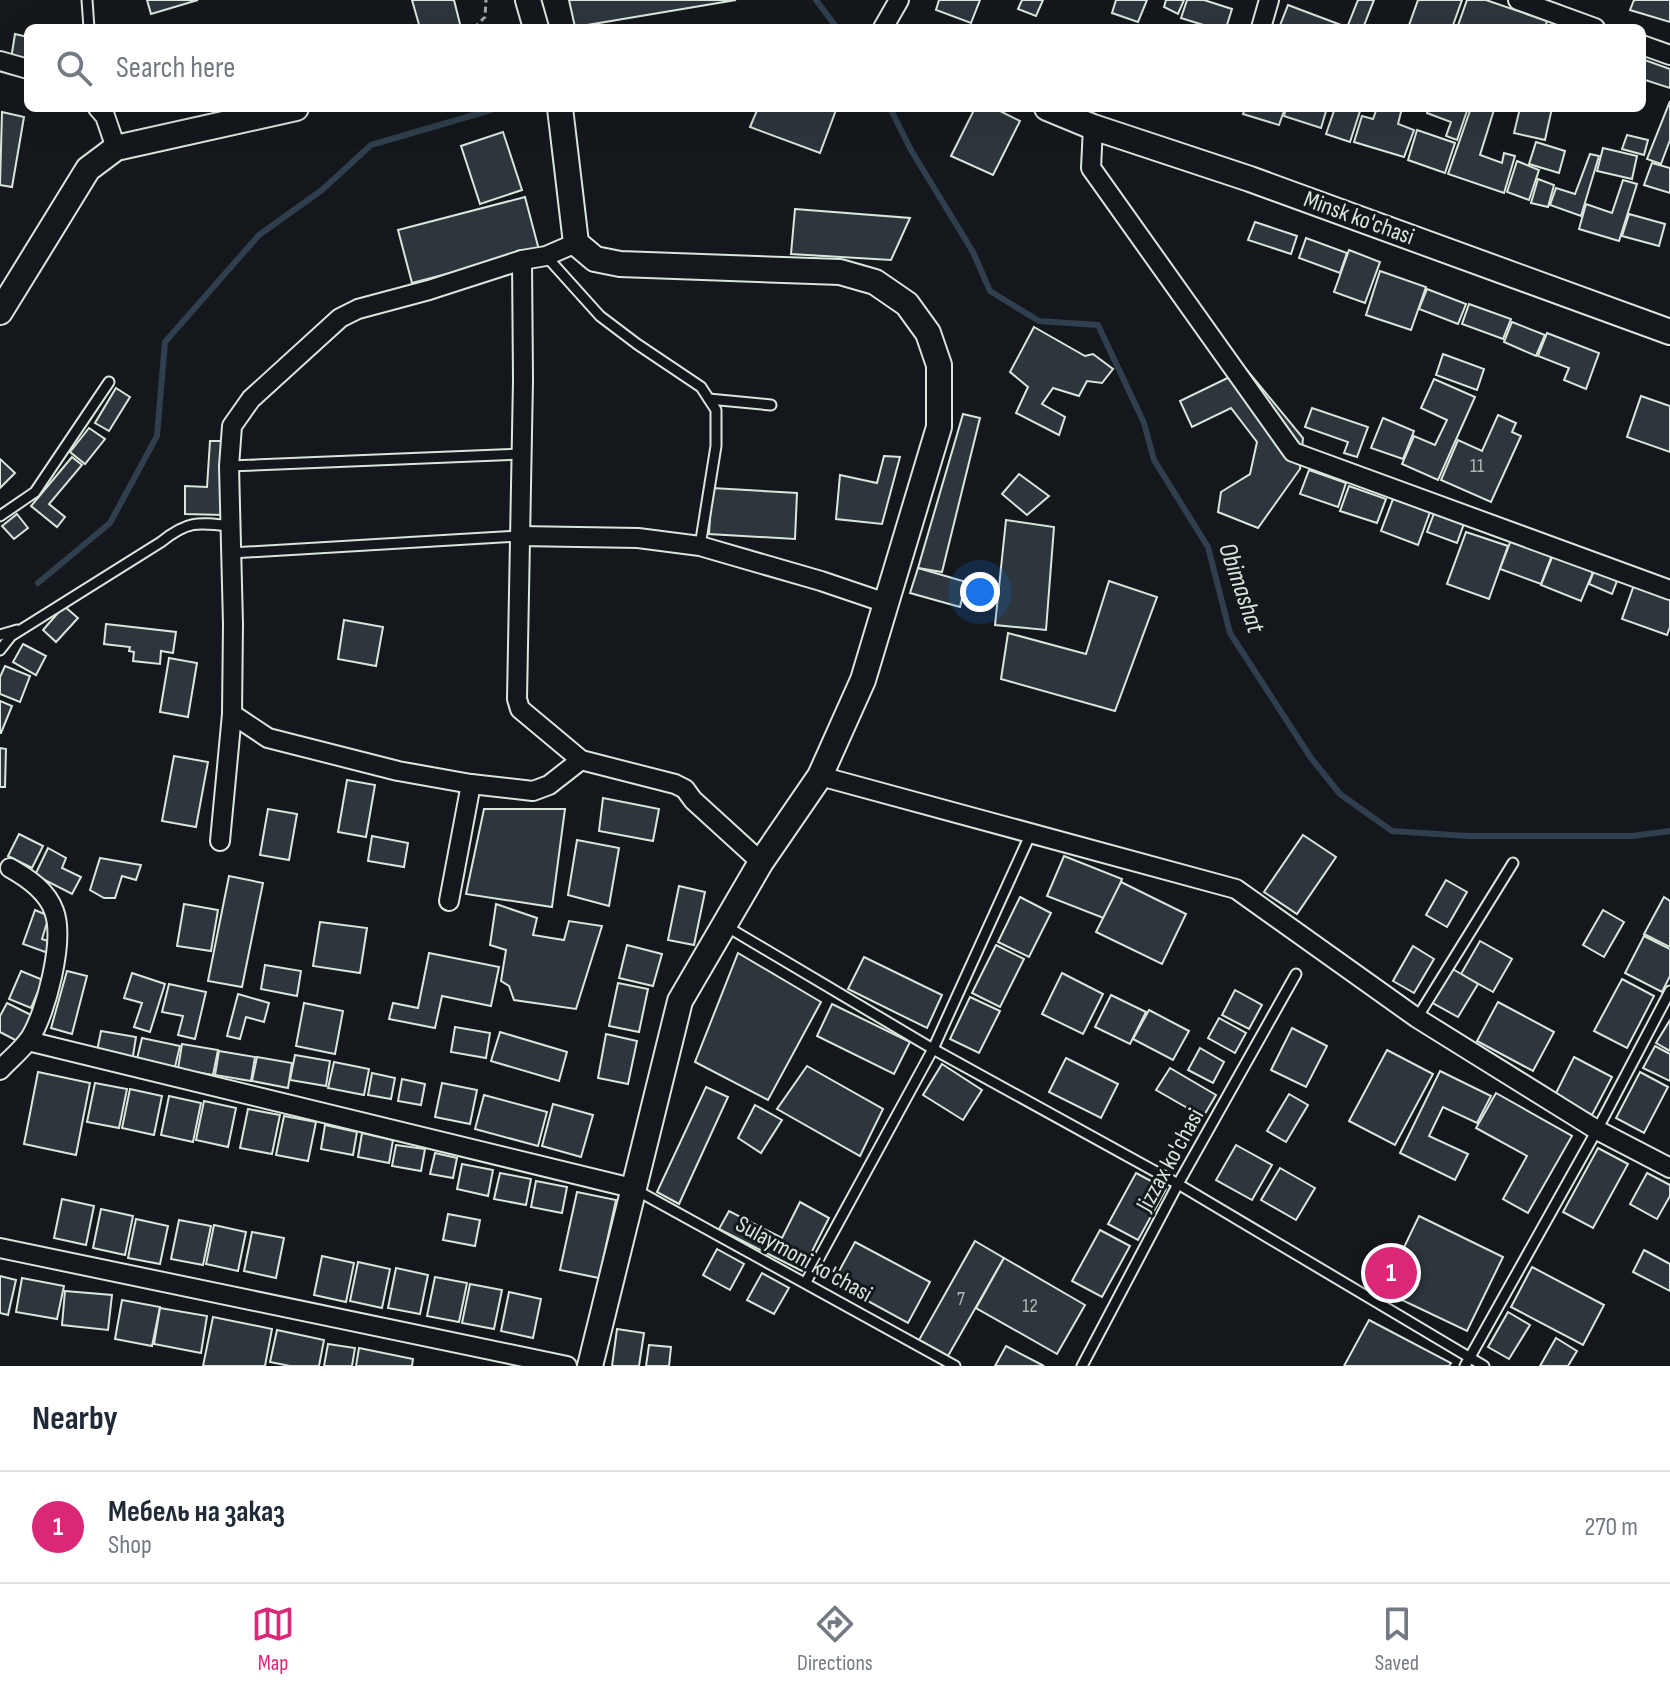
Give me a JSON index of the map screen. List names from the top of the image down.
{
  "streets": {
    "street": ["Minsk ko'chasi"],
    "lane": ["Jizzax ko'chasi", "Sulaymoni ko'chasi"]
  },
  "water": ["Obimashat"],
  "house_numbers": ["11", "7", "12"],
  "page": {
    "search": "Search here",
    "pins": "1",
    "heading": "Nearby",
    "list": [
      {
        "mark": "1",
        "name": "Мебель на заказ",
        "note": "Shop",
        "value": "270 m"
      }
    ],
    "nav": ["Map", "Directions", "Saved"]
  }
}
